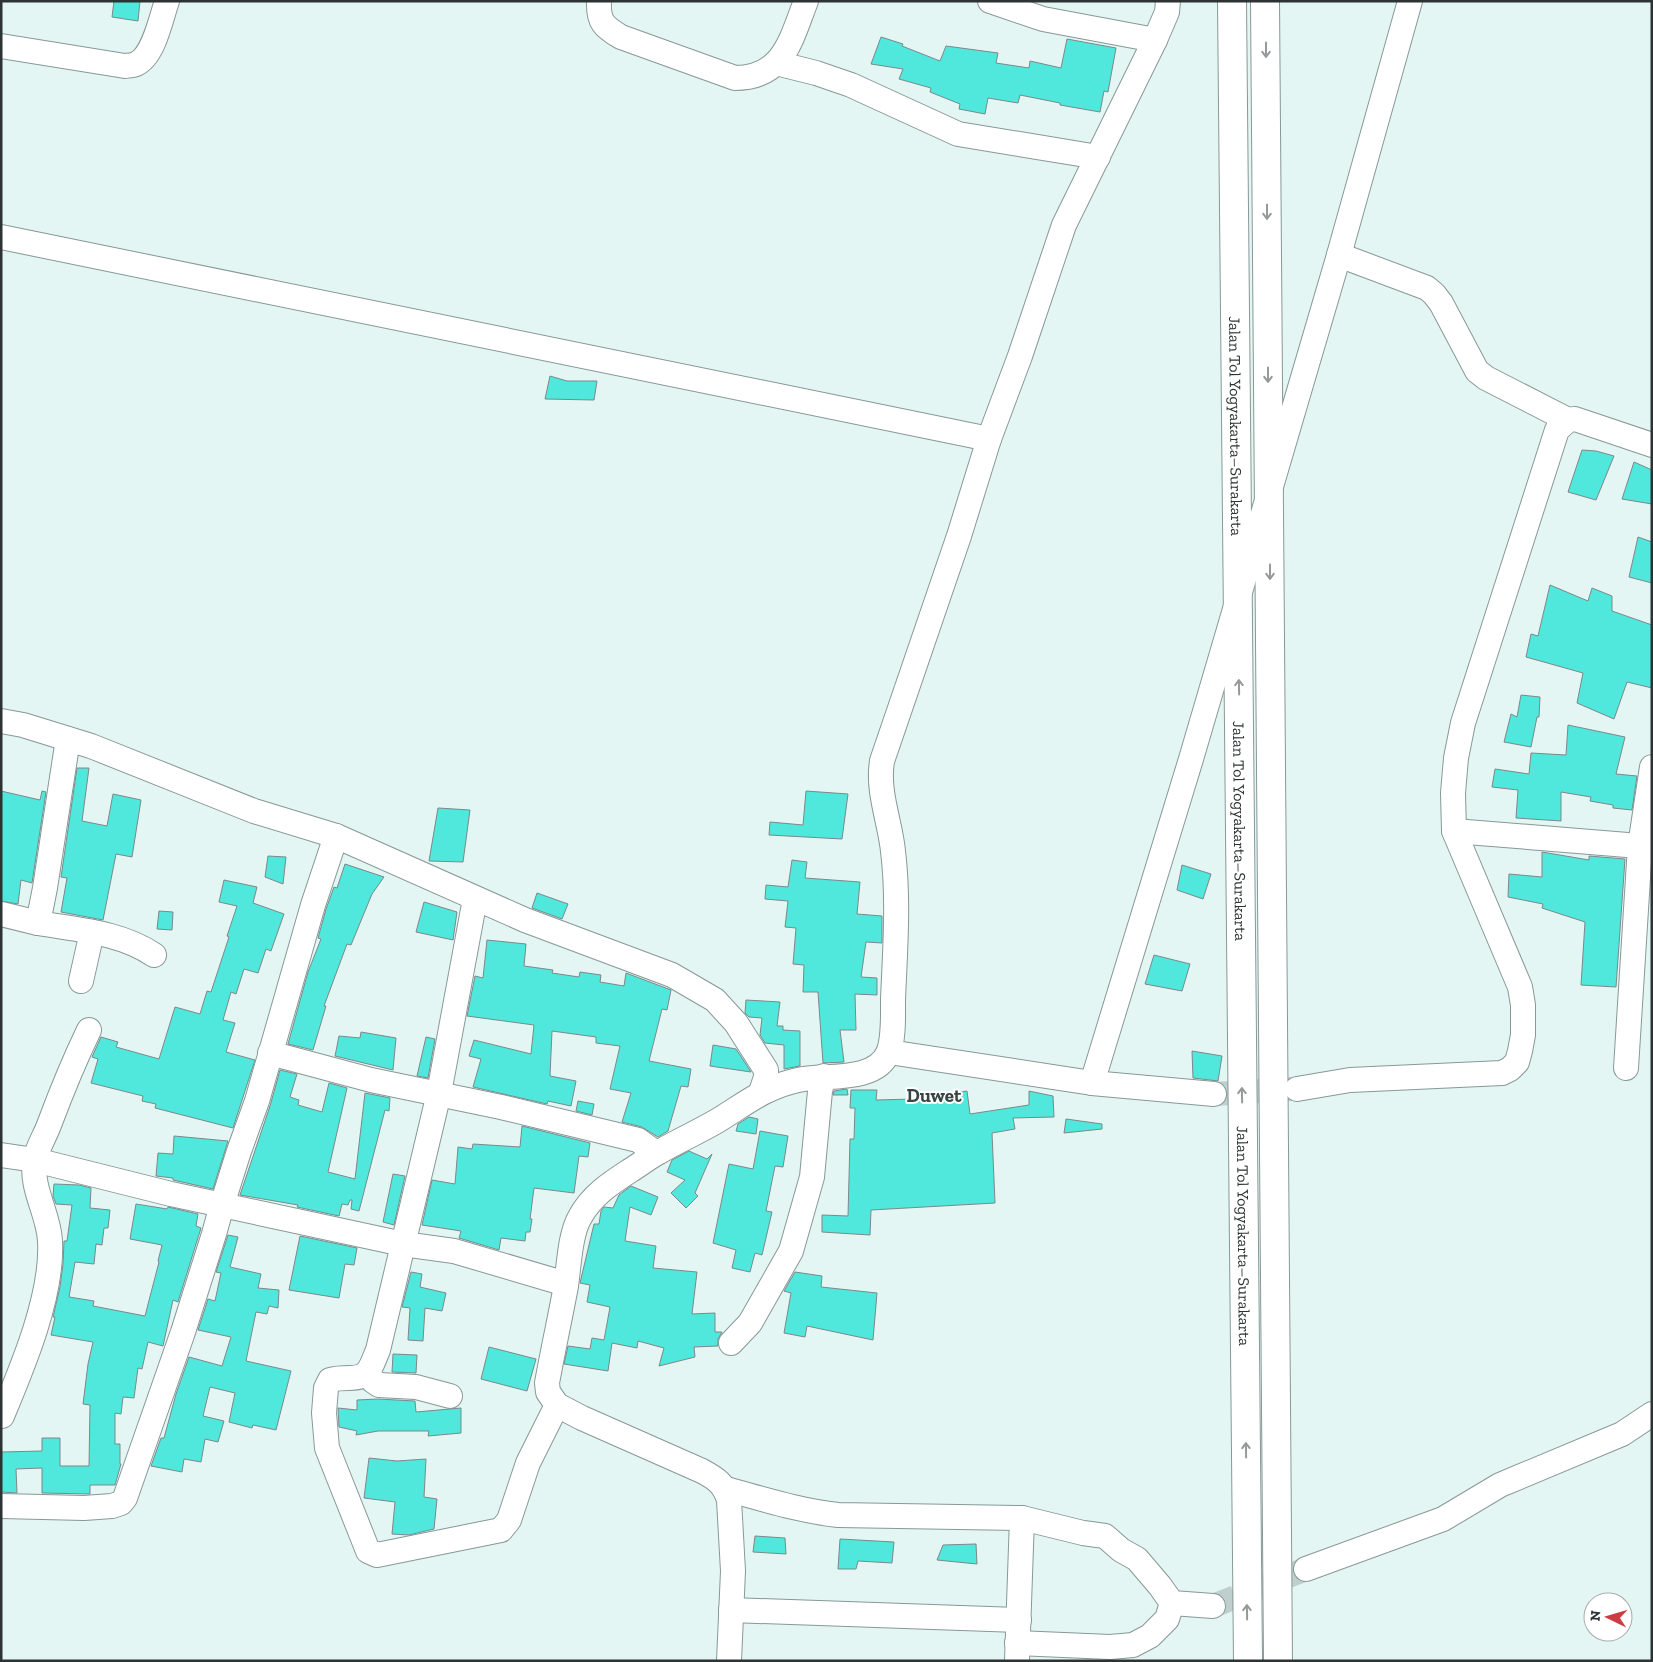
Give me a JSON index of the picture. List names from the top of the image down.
{
  "streets": {
    "highway": ["Jalan Tol Yogyakarta–Surakarta"]
  },
  "districts": ["Duwet"],
  "north": "left"
}
